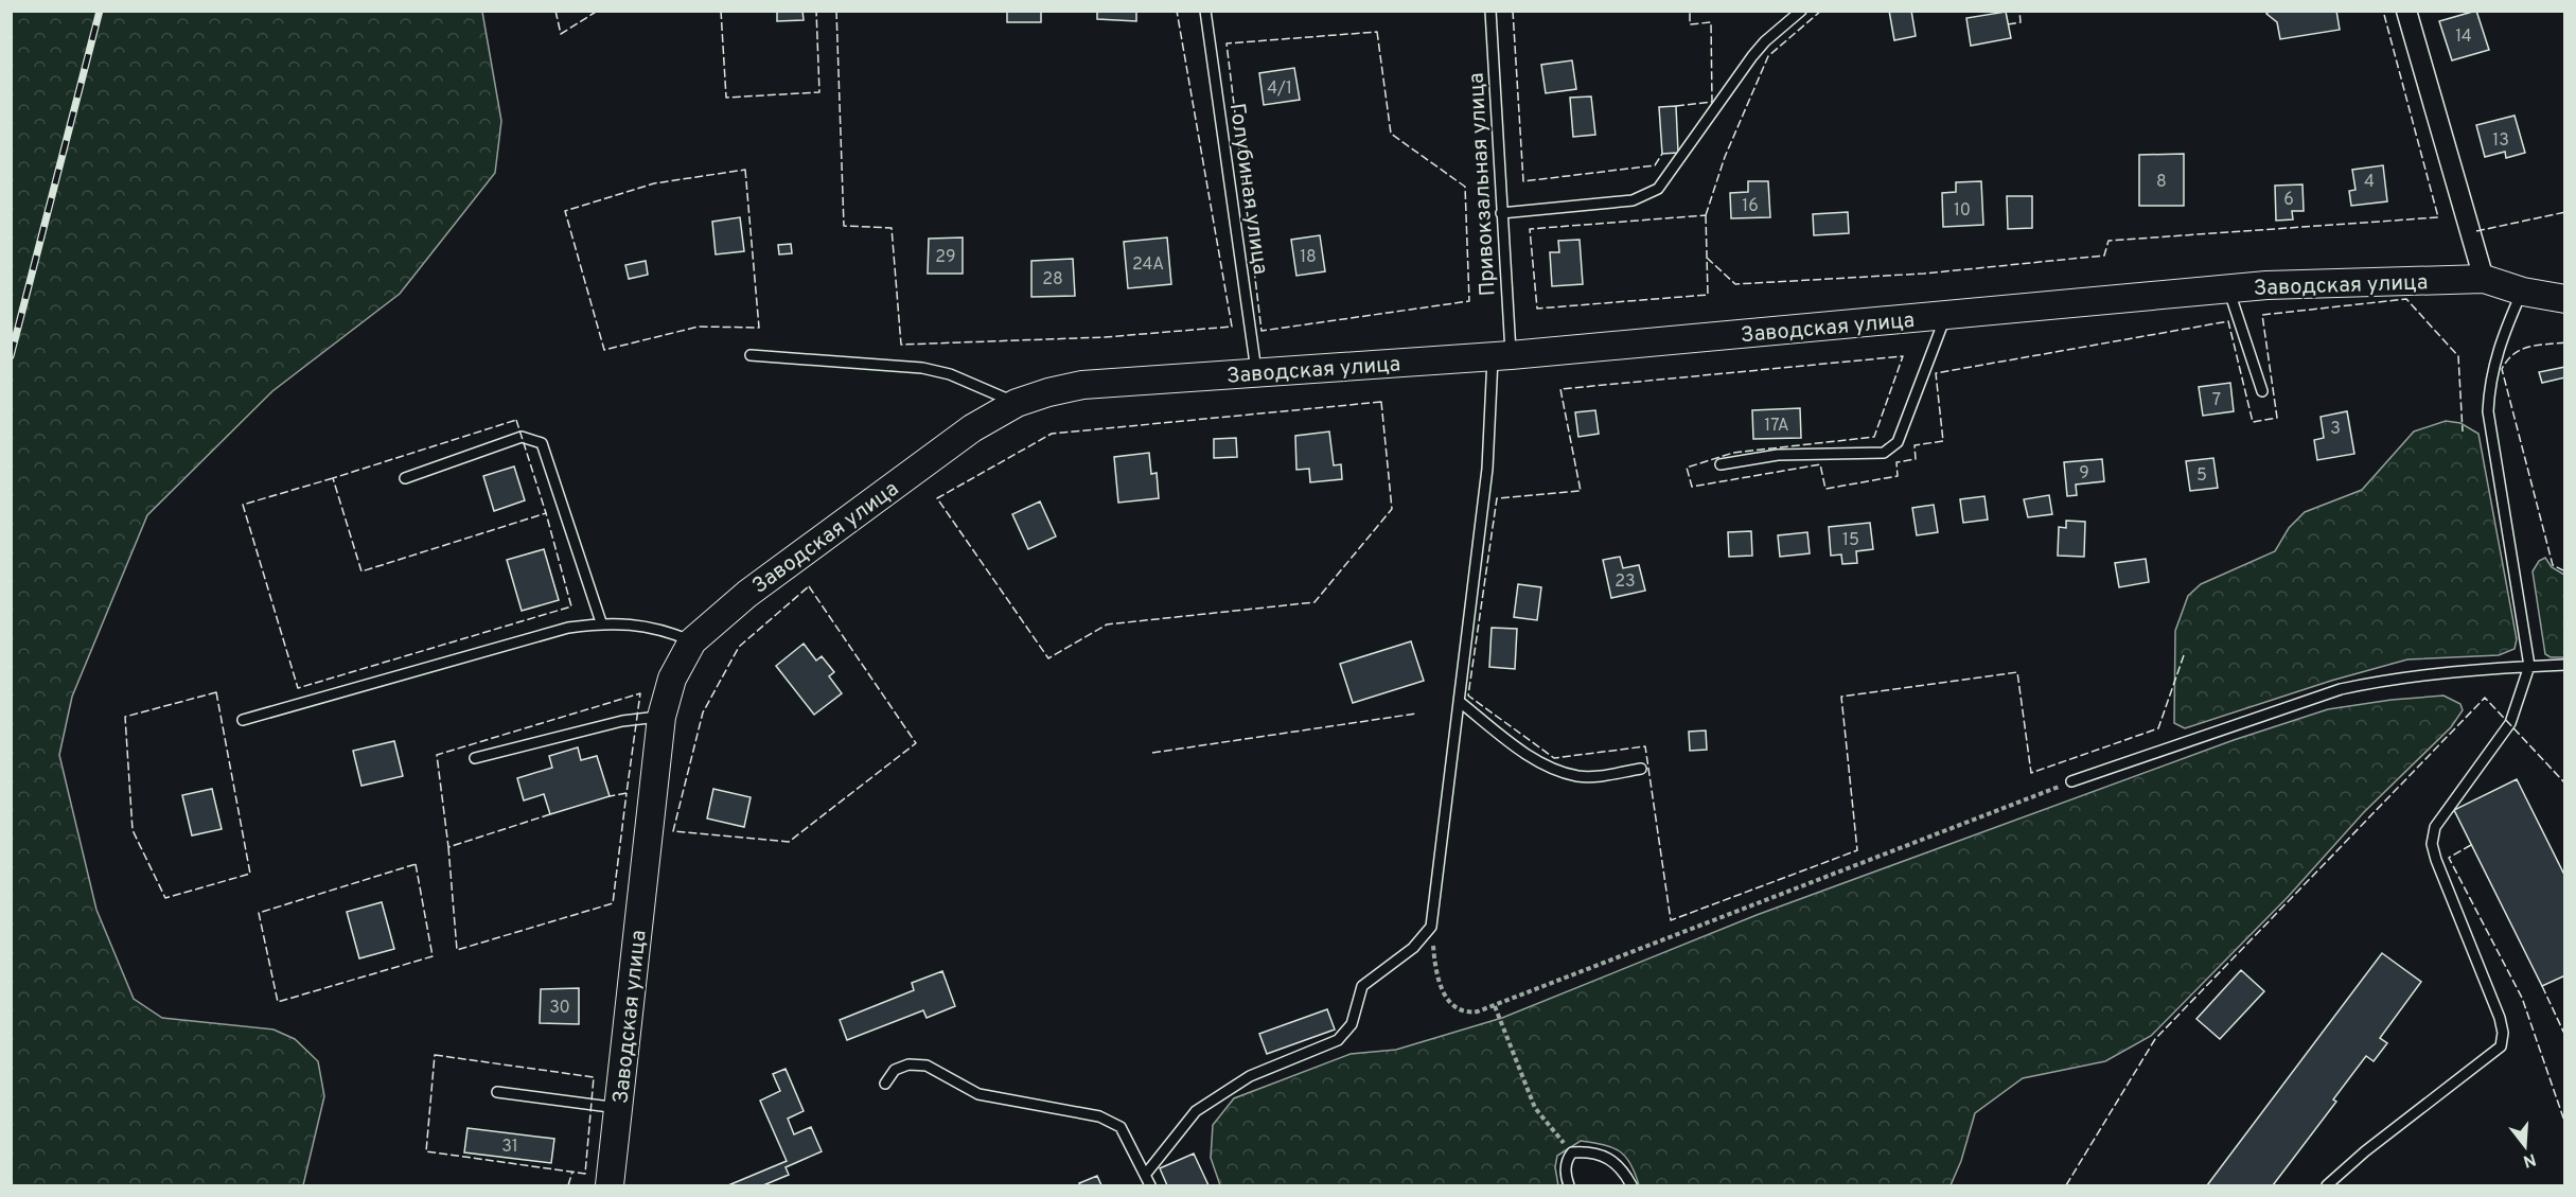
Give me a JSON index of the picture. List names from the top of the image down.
{
  "streets": {
    "street": ["Заводская улица"],
    "lane": ["Привокзальная улица", "Голубиная улица"]
  },
  "crossings": [
    ["Привокзальная улица", "Заводская улица"],
    ["Голубиная улица", "Заводская улица"]
  ],
  "house_numbers": [
    "14",
    "4/1",
    "13",
    "8",
    "4",
    "6",
    "16",
    "10",
    "29",
    "18",
    "24А",
    "28",
    "7",
    "17А",
    "3",
    "9",
    "5",
    "15",
    "23",
    "30",
    "31"
  ],
  "north": "bottom"
}
